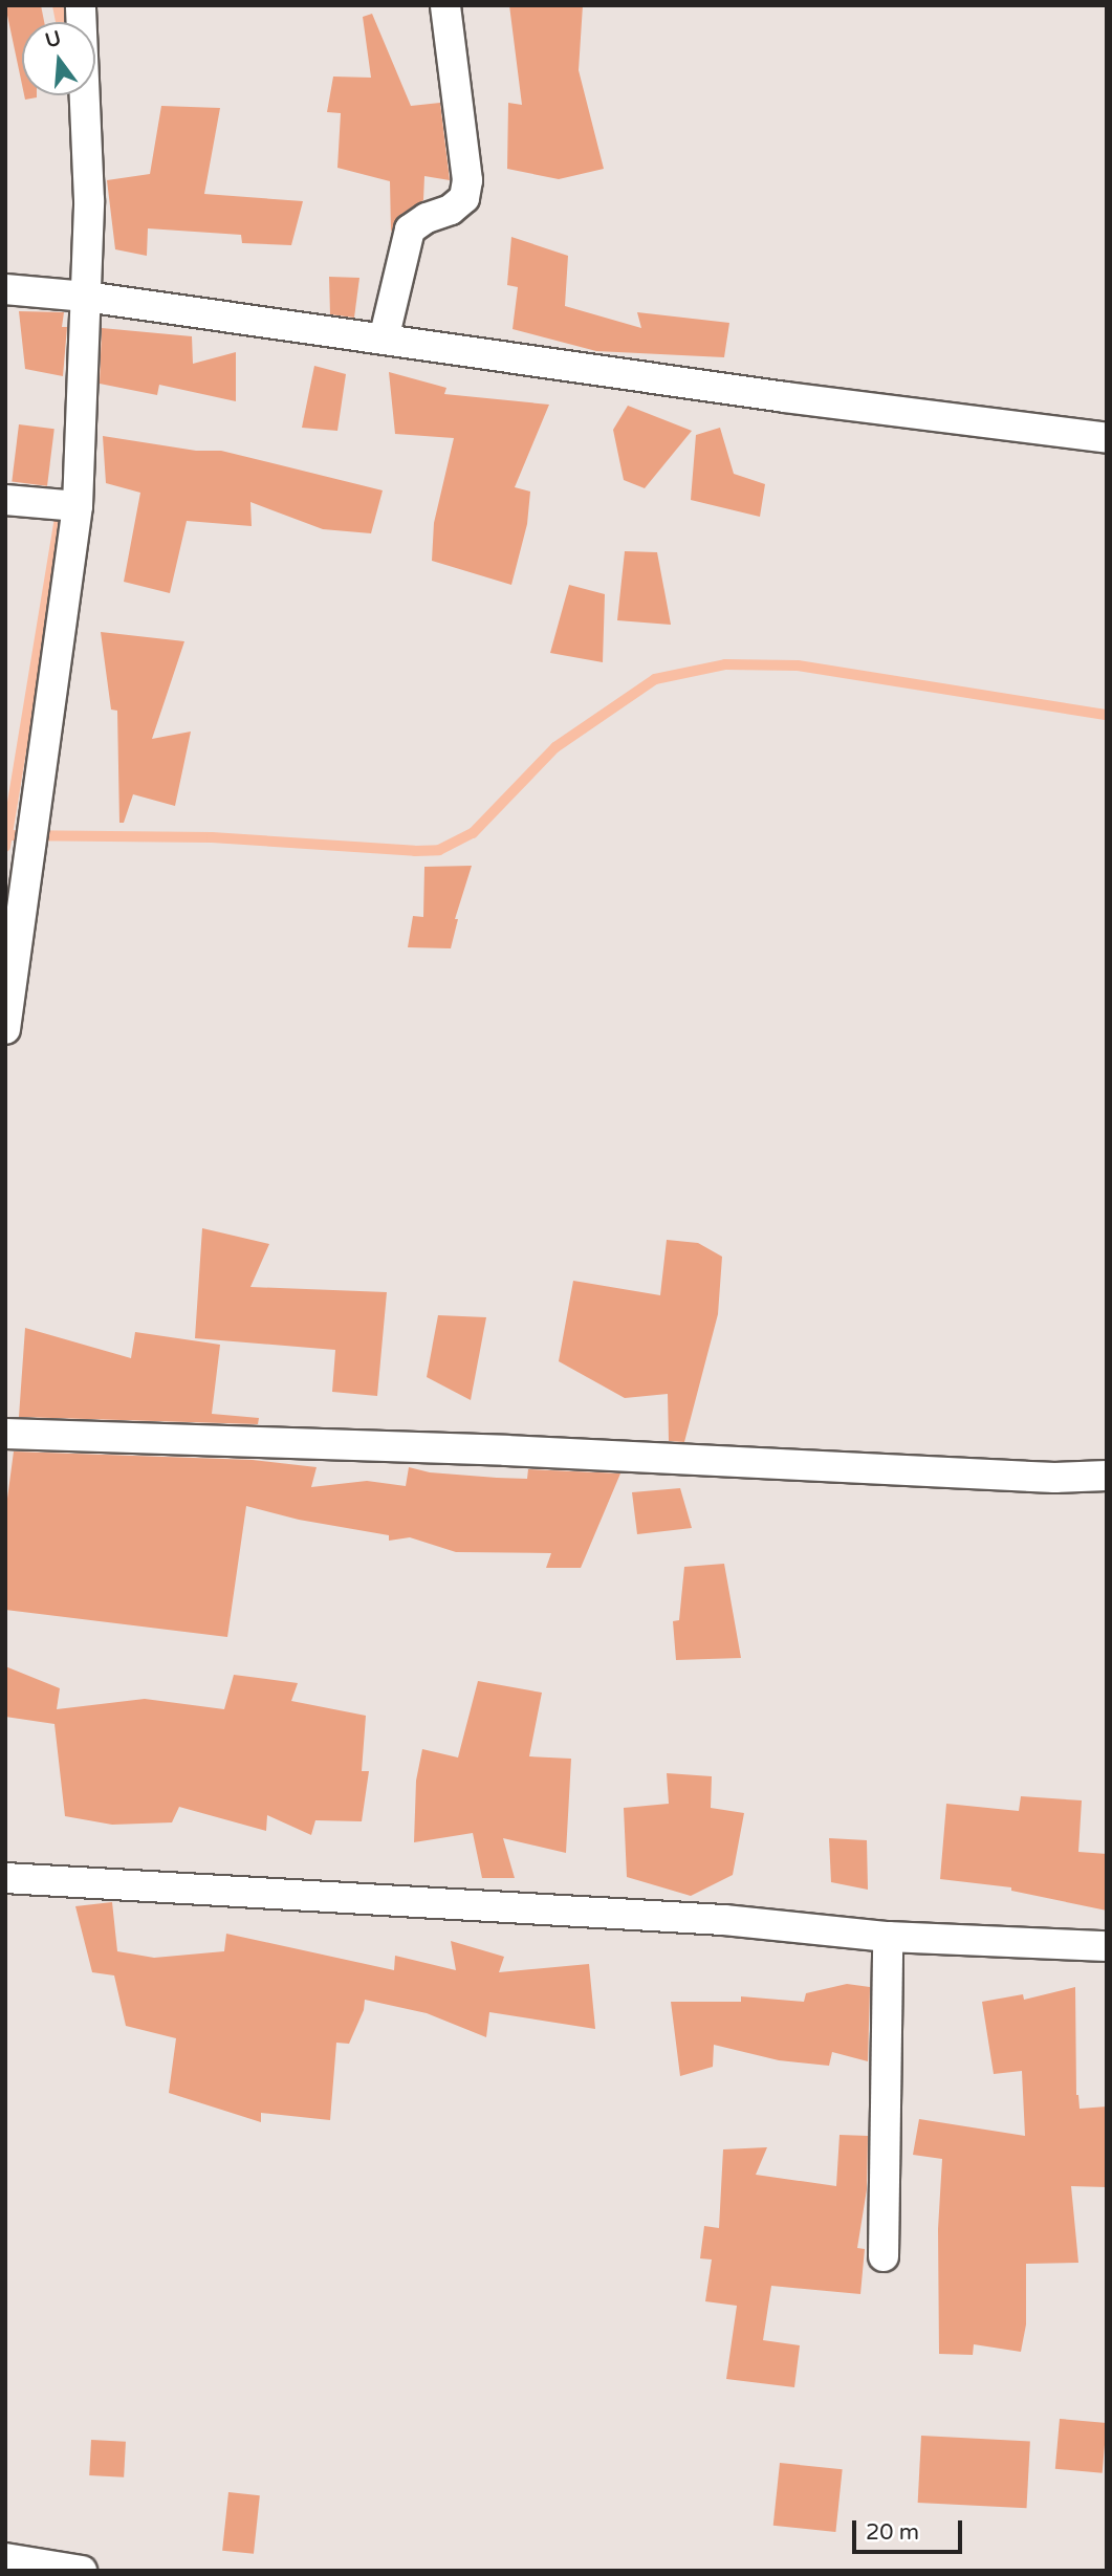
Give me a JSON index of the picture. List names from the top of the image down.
{
  "scale_bar": "20 m",
  "north": "top"
}
